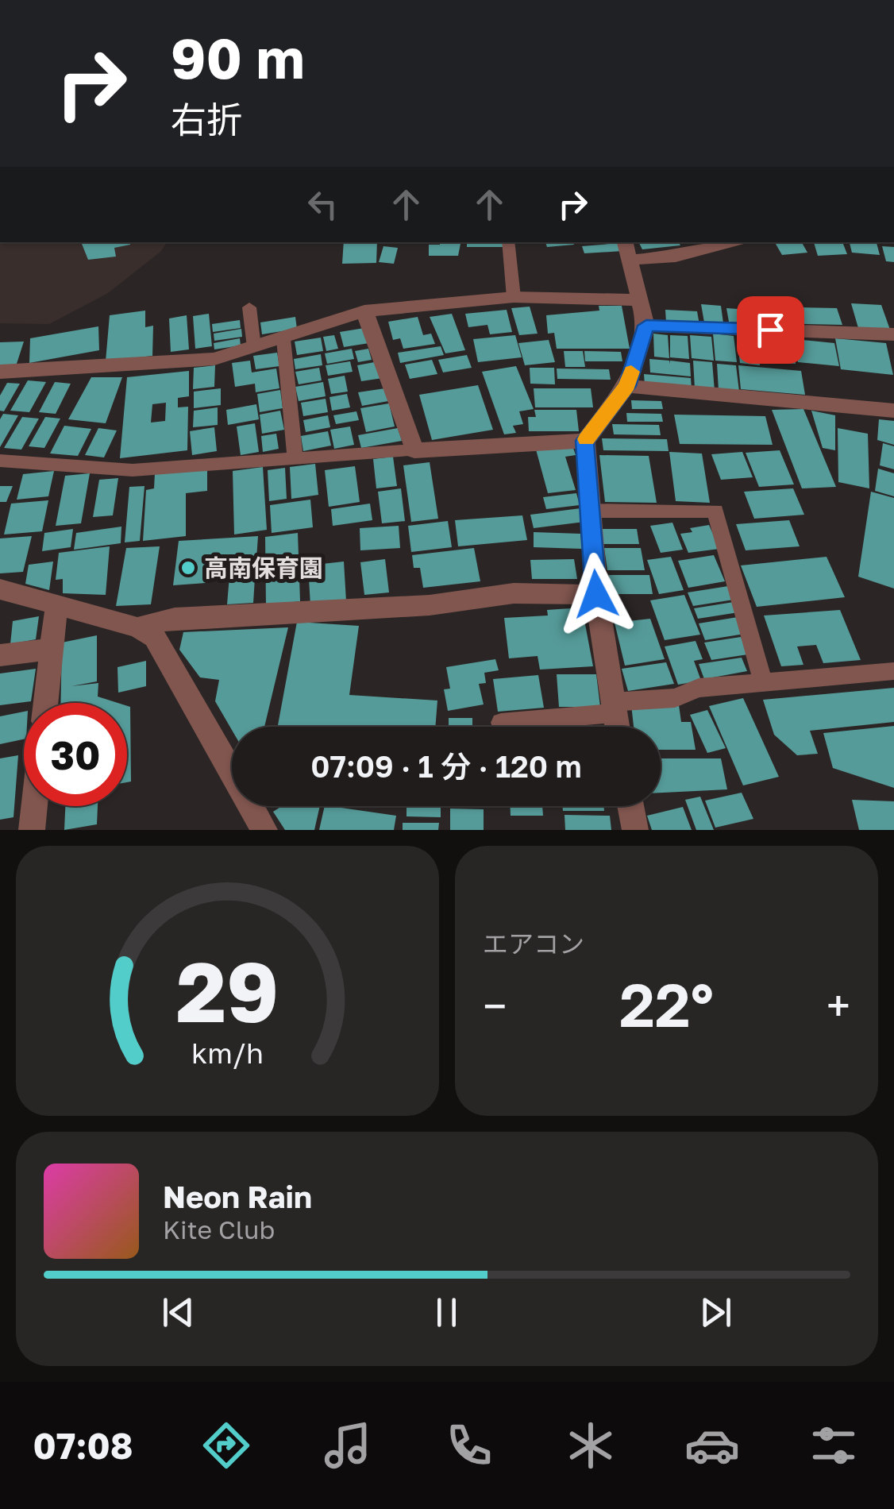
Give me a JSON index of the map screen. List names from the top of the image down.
{
  "places": ["高南保育園"],
  "page": {
    "turn": ["90 m", "右折"],
    "limit": "30",
    "trip": "07:09 · 1 分 · 120 m",
    "tile": "エアコン",
    "heat": ["−", "22°", "+"],
    "song": ["Neon Rain", "Kite Club"],
    "tabs": "07:08",
    "gauge": ["29", "km/h"]
  }
}
